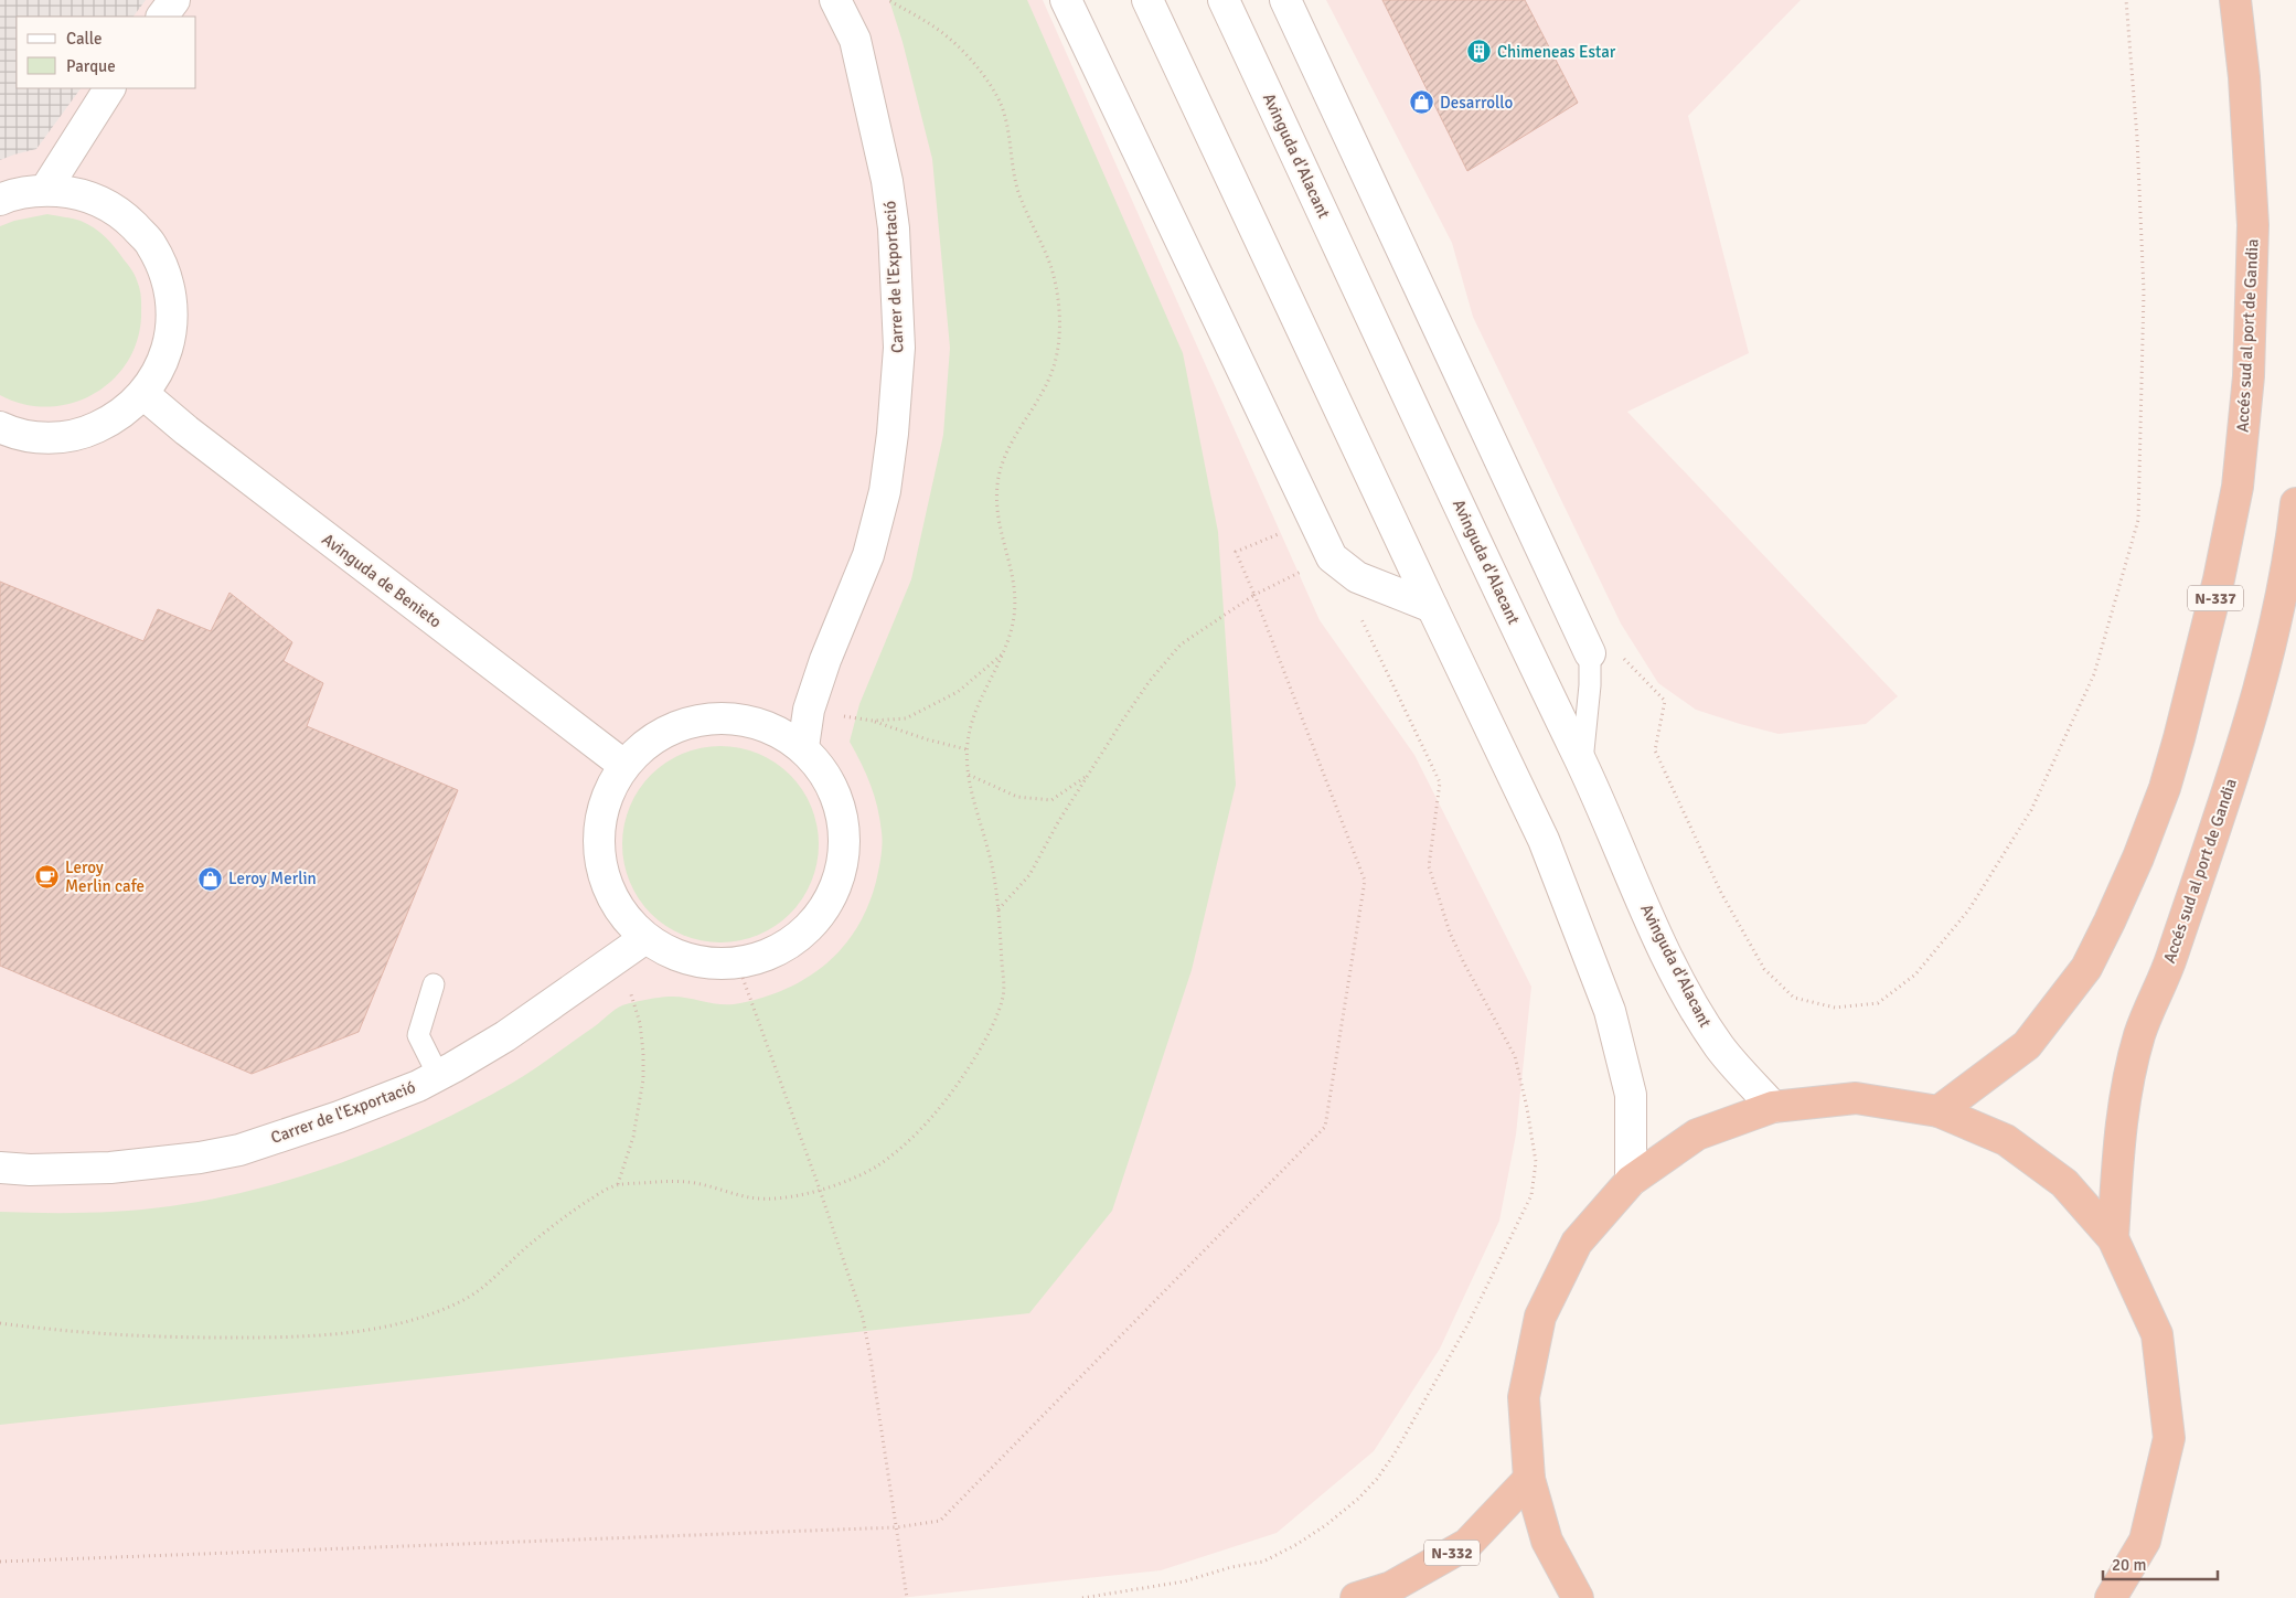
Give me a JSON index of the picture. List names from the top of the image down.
{
  "streets": {
    "highway": ["Accés sud al port de Gandia", "N-337", "N-332"],
    "street": ["Avinguda d'Alacant", "Carrer de l'Exportació", "Avinguda de Benieto"]
  },
  "crossings": [
    ["Avinguda d'Alacant", "Accés sud al port de Gandia"],
    ["Accés sud al port de Gandia", "N-332"]
  ],
  "places": {
    "building": ["Chimeneas Estar"],
    "shop": ["Desarrollo", "Leroy Merlin"],
    "cafe": ["Leroy Merlin cafe"]
  },
  "legend": ["Calle", "Parque"],
  "scale_bar": "20 m"
}
